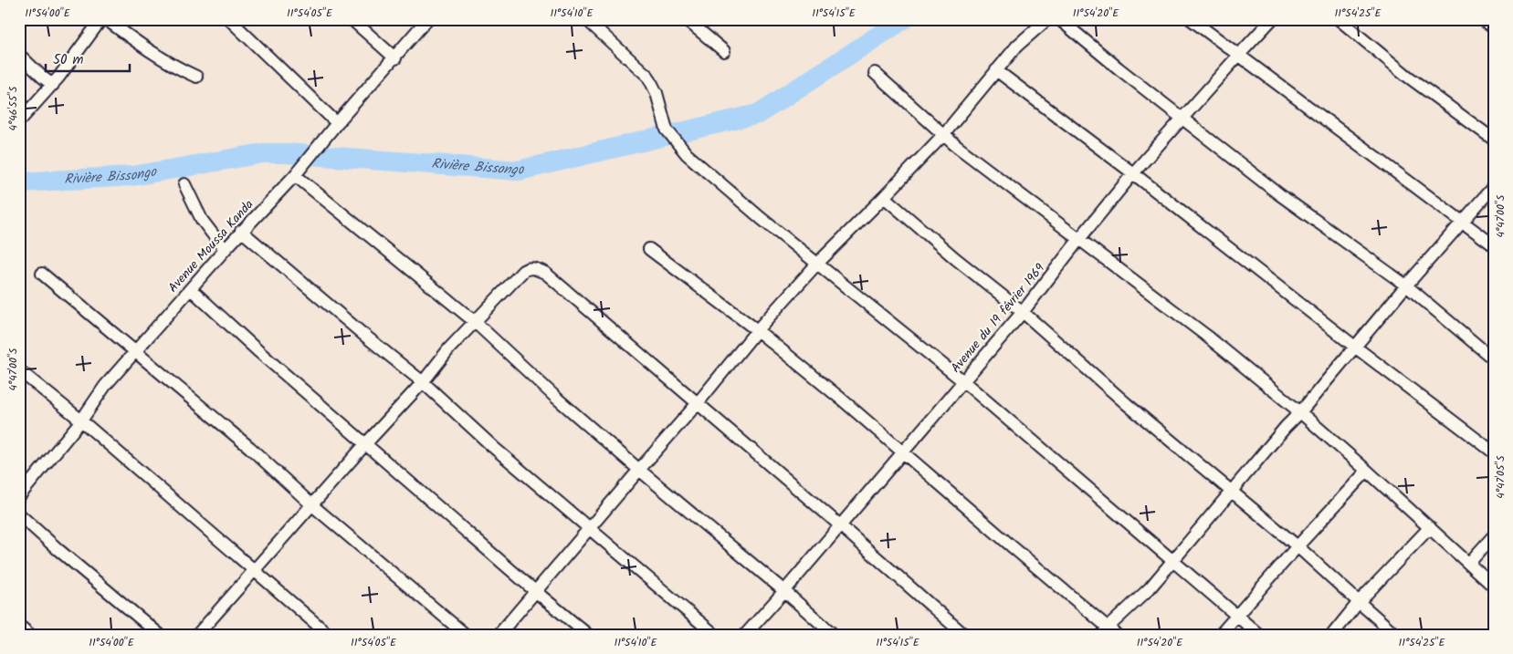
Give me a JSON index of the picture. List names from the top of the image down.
{
  "streets": {
    "street": ["Avenue Moussa Kanda", "Avenue du 19 février 1969"]
  },
  "water": ["Rivière Bissongo"],
  "scale_bar": "50 m",
  "coordinates": [
    "11°54'00\"E",
    "11°54'05\"E",
    "11°54'10\"E",
    "11°54'15\"E",
    "11°54'20\"E",
    "11°54'25\"E",
    "4°46'55\"S",
    "4°47'00\"S",
    "4°47'05\"S"
  ]
}
